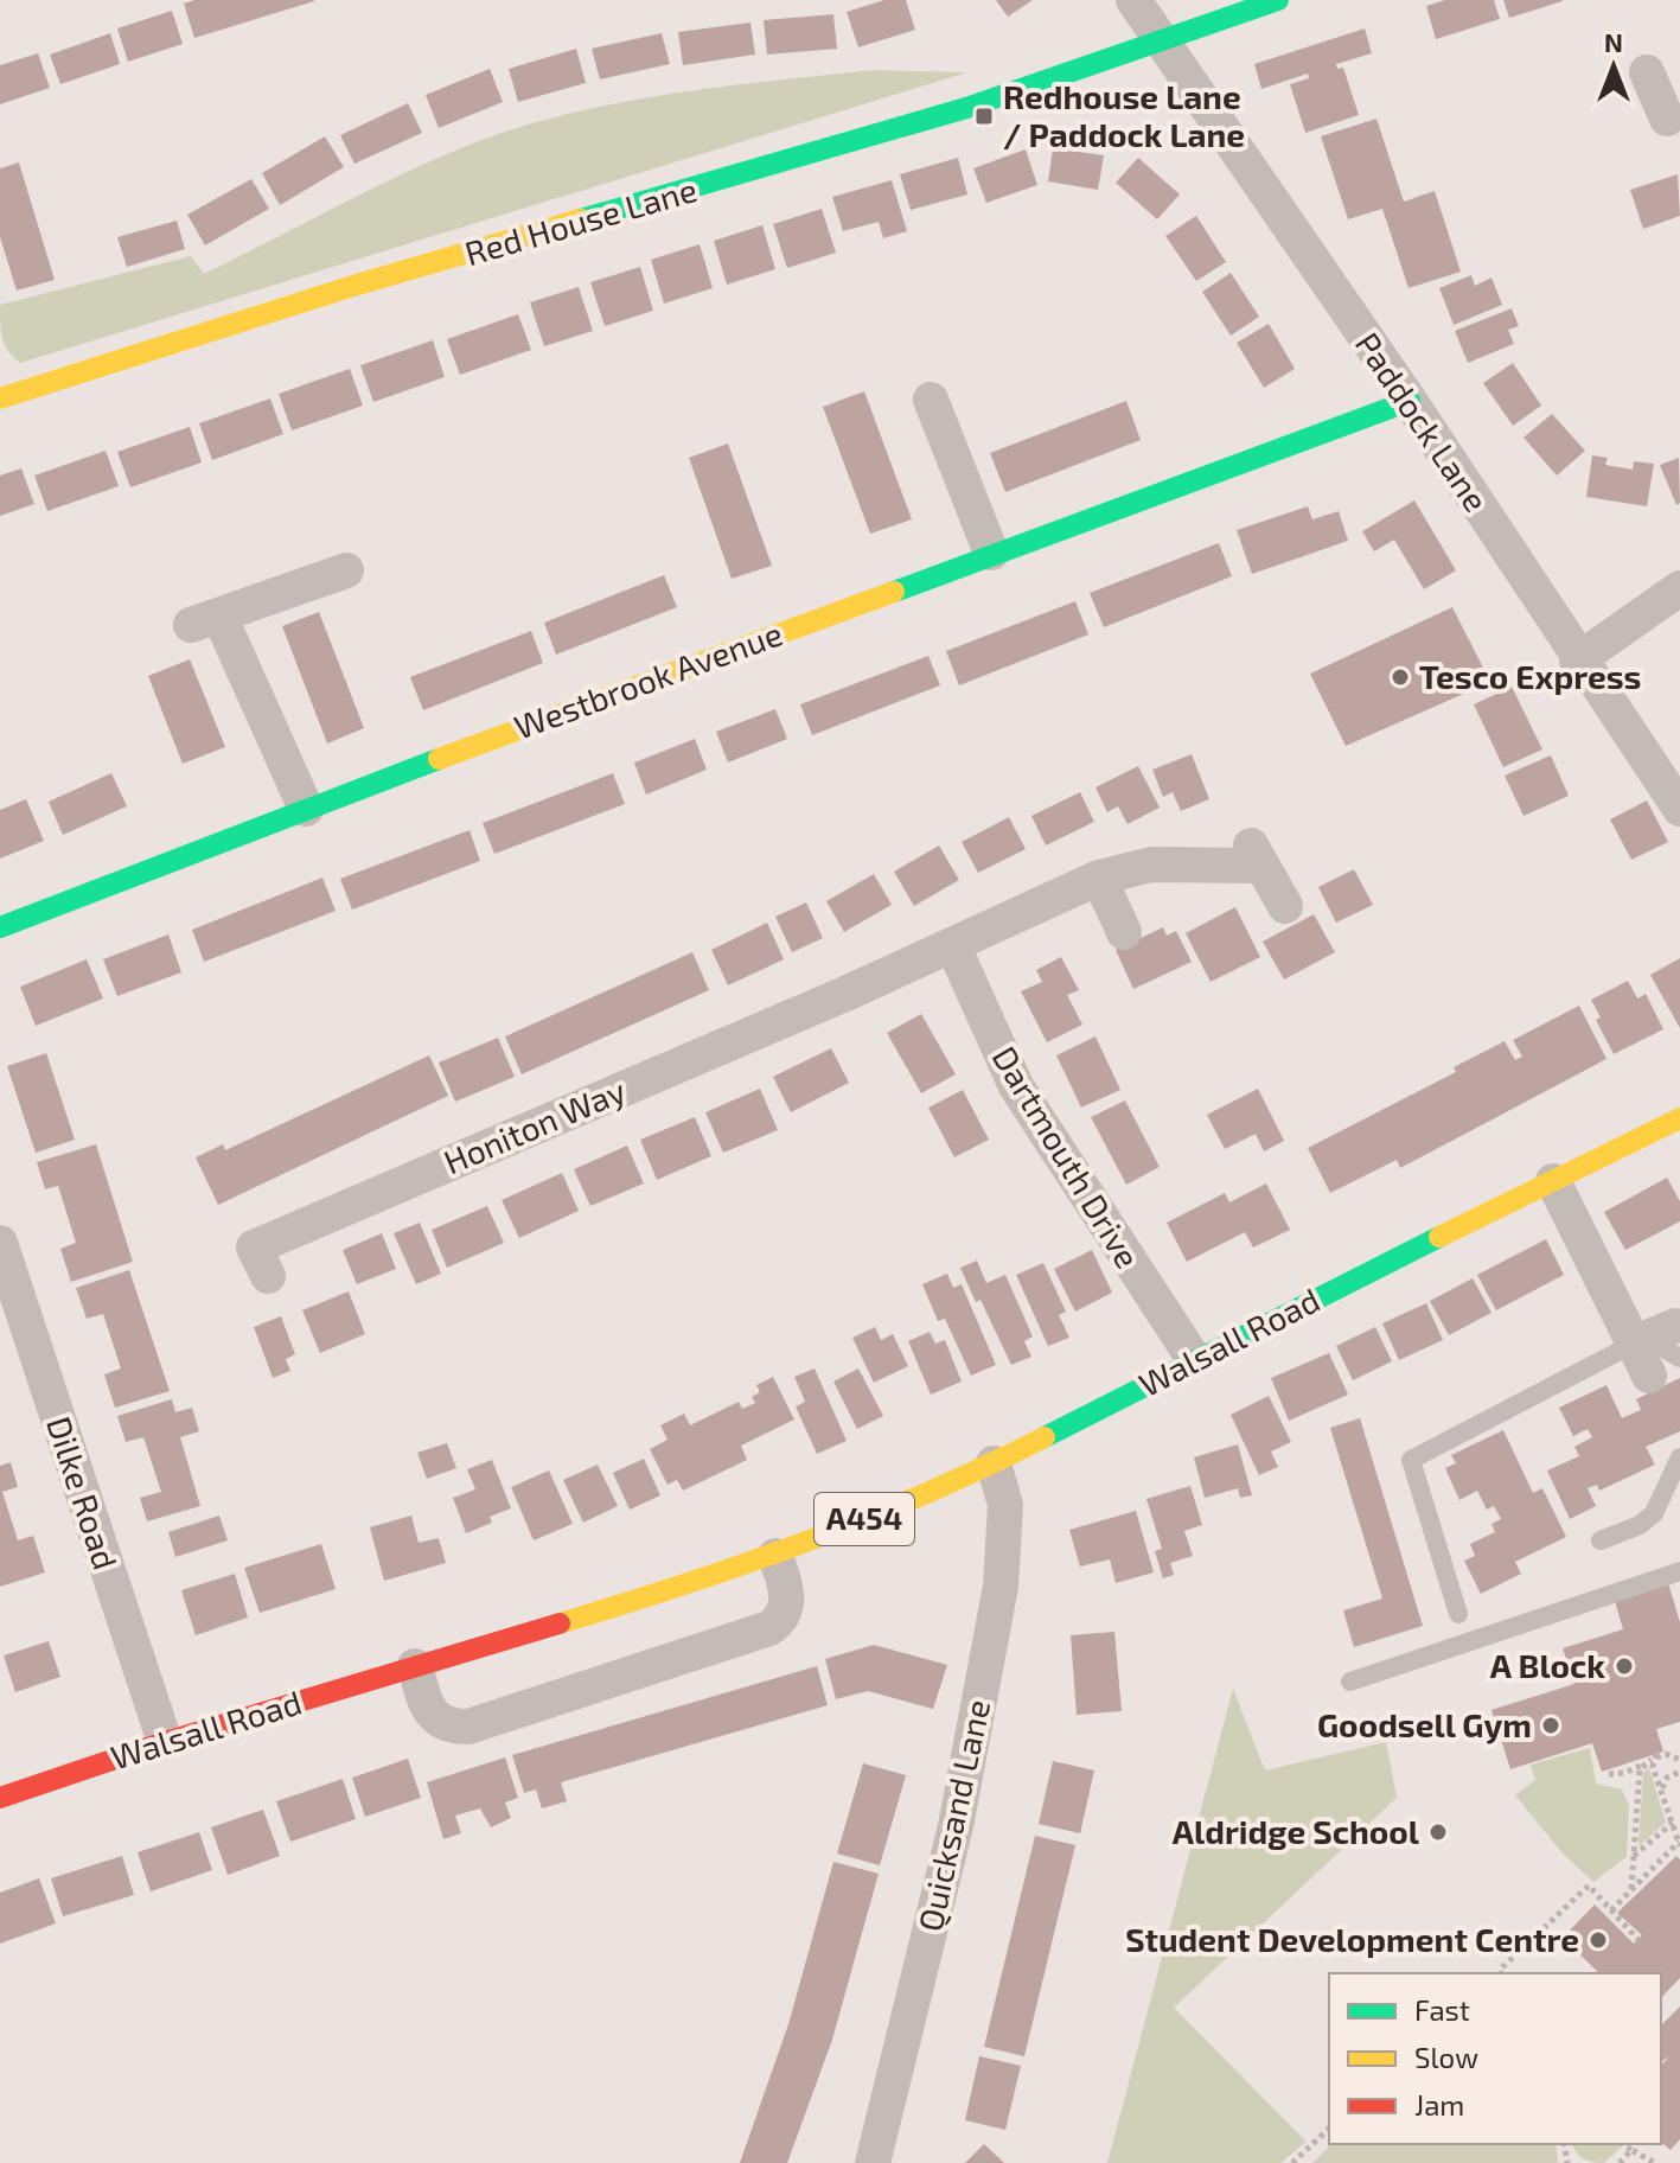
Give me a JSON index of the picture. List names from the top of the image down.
{
  "streets": {
    "street": [
      "Red House Lane",
      "Paddock Lane",
      "Westbrook Avenue",
      "Honiton Way",
      "Dartmouth Drive",
      "Walsall Road",
      "Dilke Road",
      "A454",
      "Quicksand Lane"
    ]
  },
  "crossings": [
    ["Red House Lane", "Paddock Lane"],
    ["Paddock Lane", "Westbrook Avenue"],
    ["Honiton Way", "Dartmouth Drive"],
    ["Dartmouth Drive", "Walsall Road"],
    ["Walsall Road", "Dilke Road"],
    ["Walsall Road", "Quicksand Lane"]
  ],
  "places": {
    "transit": ["Redhouse Lane / Paddock Lane"],
    "other": [
      "Tesco Express",
      "A Block",
      "Goodsell Gym",
      "Aldridge School",
      "Student Development Centre"
    ]
  },
  "legend": ["Fast", "Slow", "Jam"],
  "north": "top"
}
